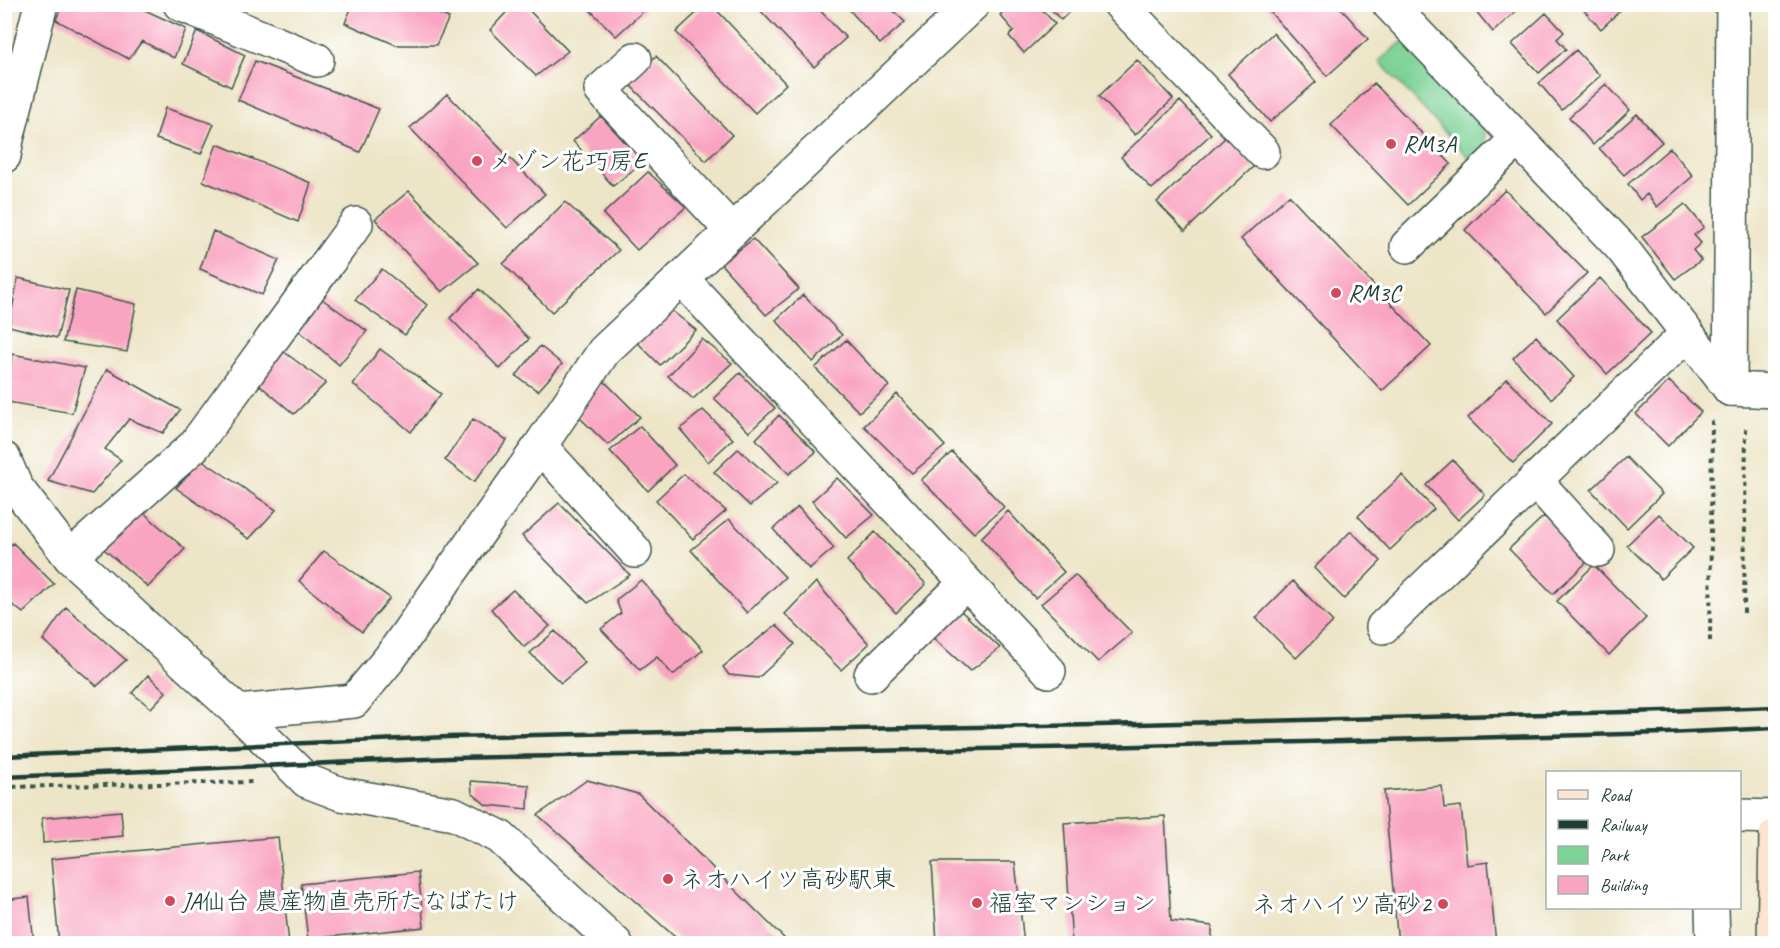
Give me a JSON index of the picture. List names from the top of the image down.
{
  "places": [
    "RM3A",
    "メゾン花巧房E",
    "RM3C",
    "ネオハイツ高砂駅東",
    "JA仙台 農産物直売所たなばたけ",
    "福室マンション",
    "ネオハイツ高砂2"
  ],
  "legend": [
    "Road",
    "Railway",
    "Park",
    "Building"
  ]
}
